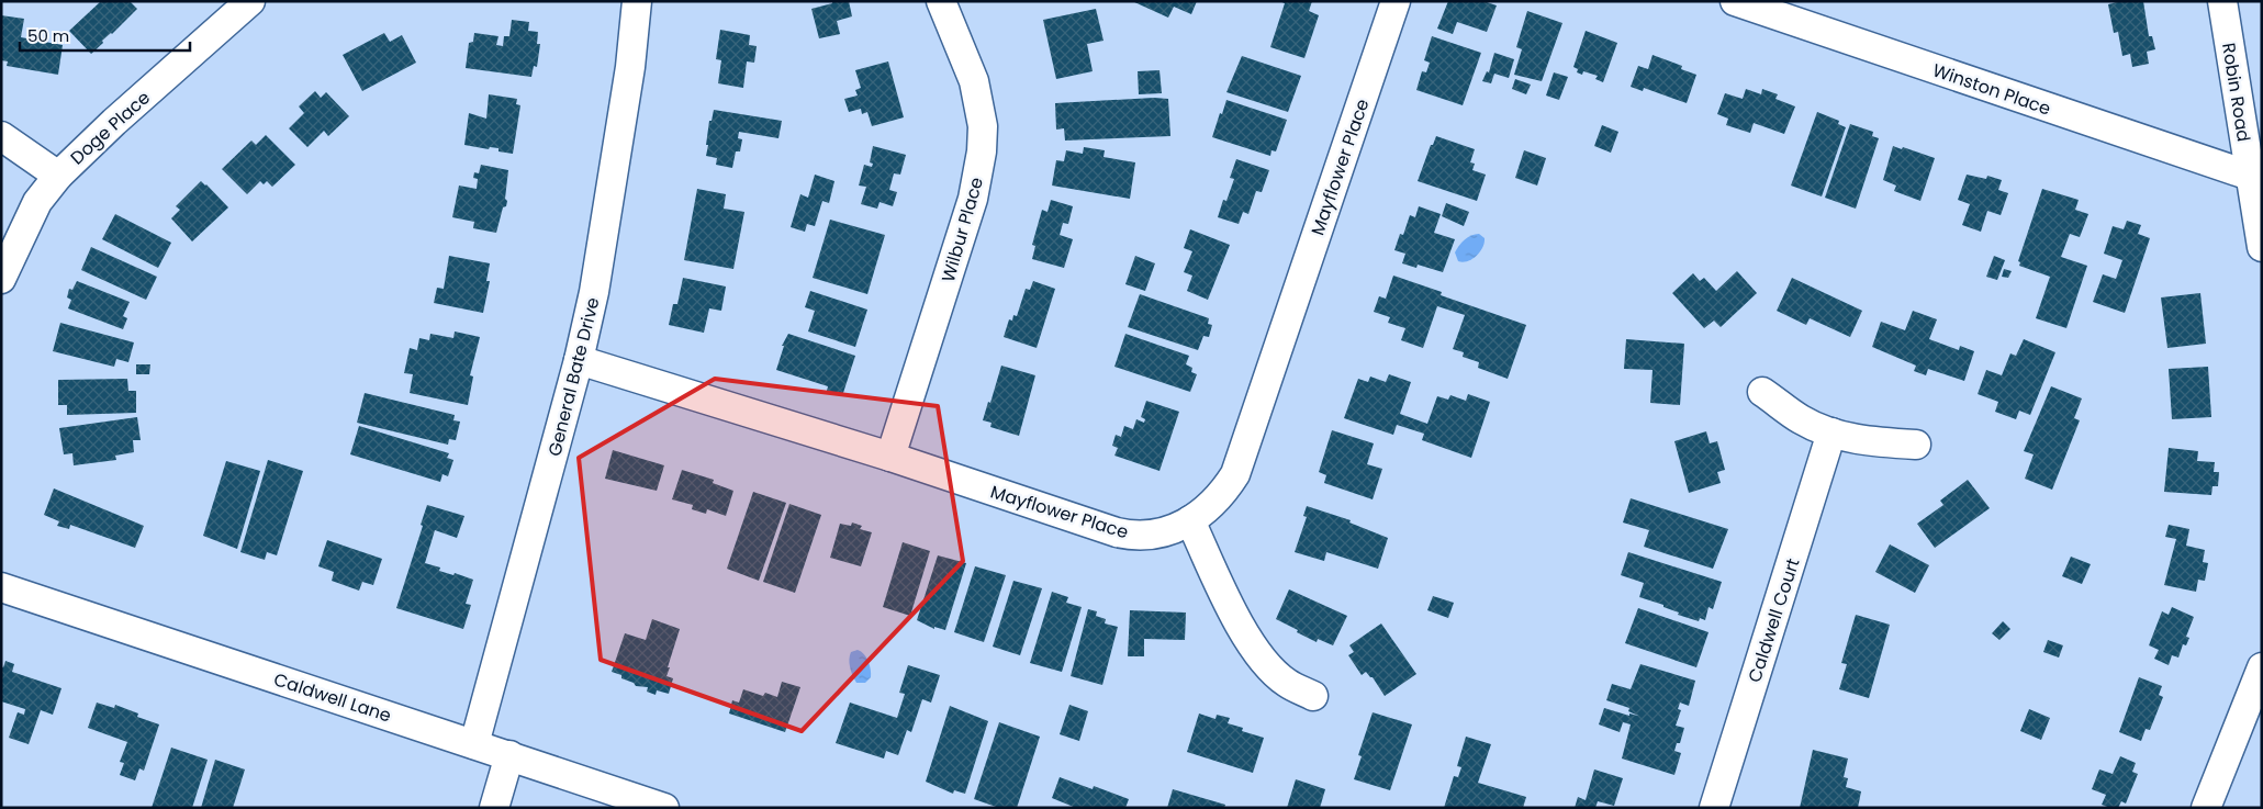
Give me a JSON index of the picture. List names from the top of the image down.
{
  "streets": {
    "street": [
      "Winston Place",
      "Robin Road",
      "Doge Place",
      "Mayflower Place",
      "Wilbur Place",
      "General Bate Drive",
      "Caldwell Court",
      "Caldwell Lane"
    ]
  },
  "crossings": [
    ["Winston Place", "Robin Road"],
    ["Mayflower Place", "Wilbur Place"],
    ["Mayflower Place", "General Bate Drive"],
    ["General Bate Drive", "Caldwell Lane"]
  ],
  "scale_bar": "50 m"
}
